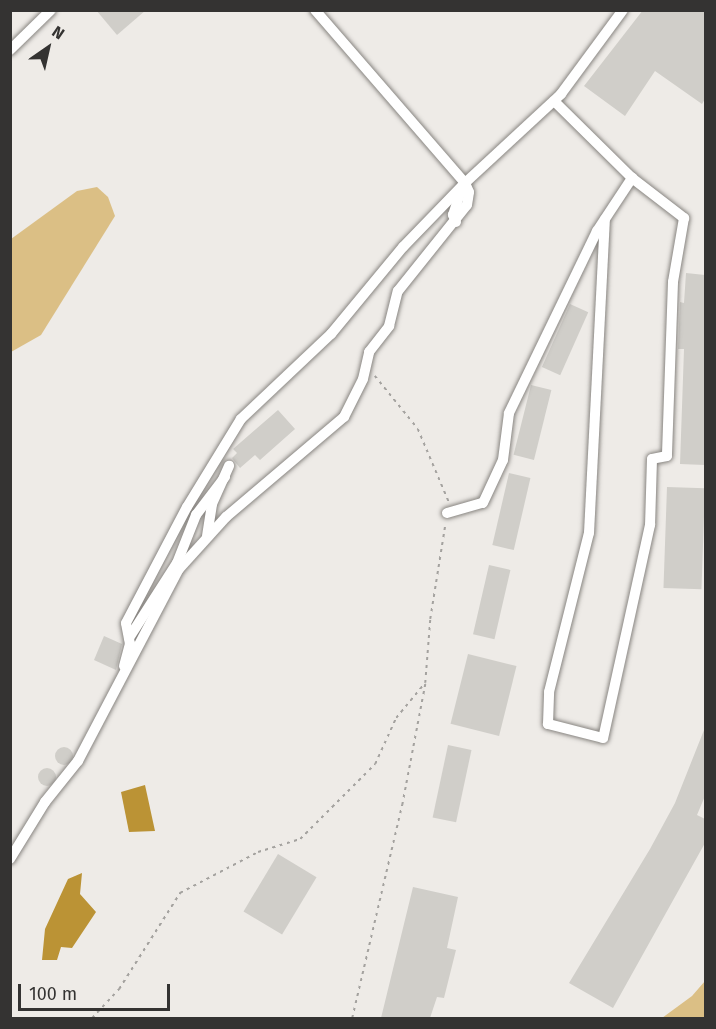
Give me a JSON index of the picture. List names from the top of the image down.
{
  "scale_bar": "100 m",
  "north": "top right"
}
